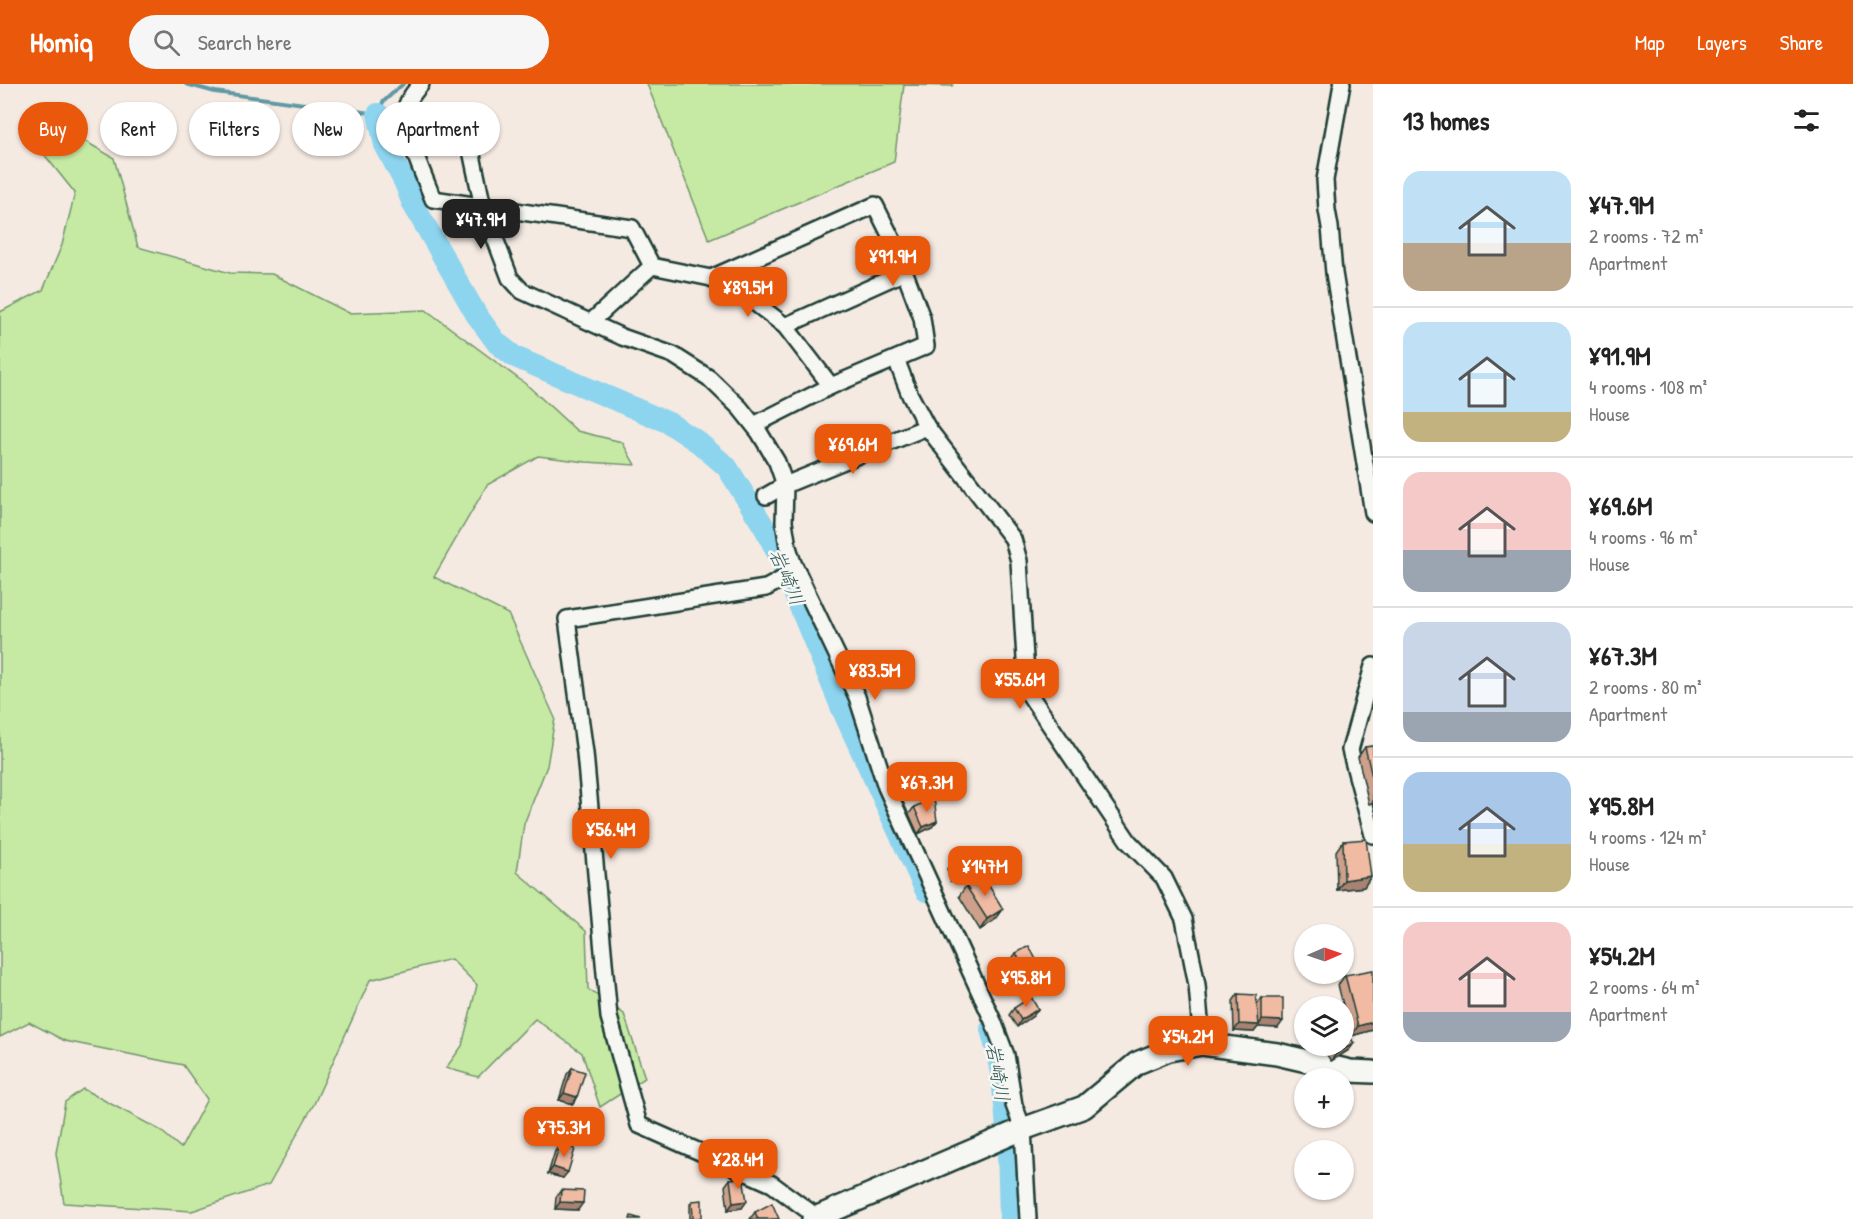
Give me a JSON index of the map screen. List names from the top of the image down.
{
  "water": ["岩崎川"],
  "north": "right",
  "page": {
    "header": "Homiq",
    "search": "Search here",
    "nav": ["Map", "Layers", "Share"],
    "heading": "13 homes",
    "chip": [
      "Buy",
      "Rent",
      "Filters",
      "New",
      "Apartment"
    ],
    "list": [
      {
        "name": "¥47.9M",
        "note": "2 rooms · 72 m² · Apartment"
      },
      {
        "name": "¥91.9M",
        "note": "4 rooms · 108 m² · House"
      },
      {
        "name": "¥69.6M",
        "note": "4 rooms · 96 m² · House"
      },
      {
        "name": "¥67.3M",
        "note": "2 rooms · 80 m² · Apartment"
      },
      {
        "name": "¥95.8M",
        "note": "4 rooms · 124 m² · House"
      },
      {
        "name": "¥54.2M",
        "note": "2 rooms · 64 m² · Apartment"
      }
    ],
    "price": [
      "¥47.9M",
      "¥91.9M",
      "¥89.5M",
      "¥69.6M",
      "¥83.5M",
      "¥55.6M",
      "¥67.3M",
      "¥56.4M",
      "¥147M",
      "¥95.8M",
      "¥54.2M",
      "¥75.3M",
      "¥28.4M"
    ],
    "map_buttons": ["+", "−"]
  }
}
